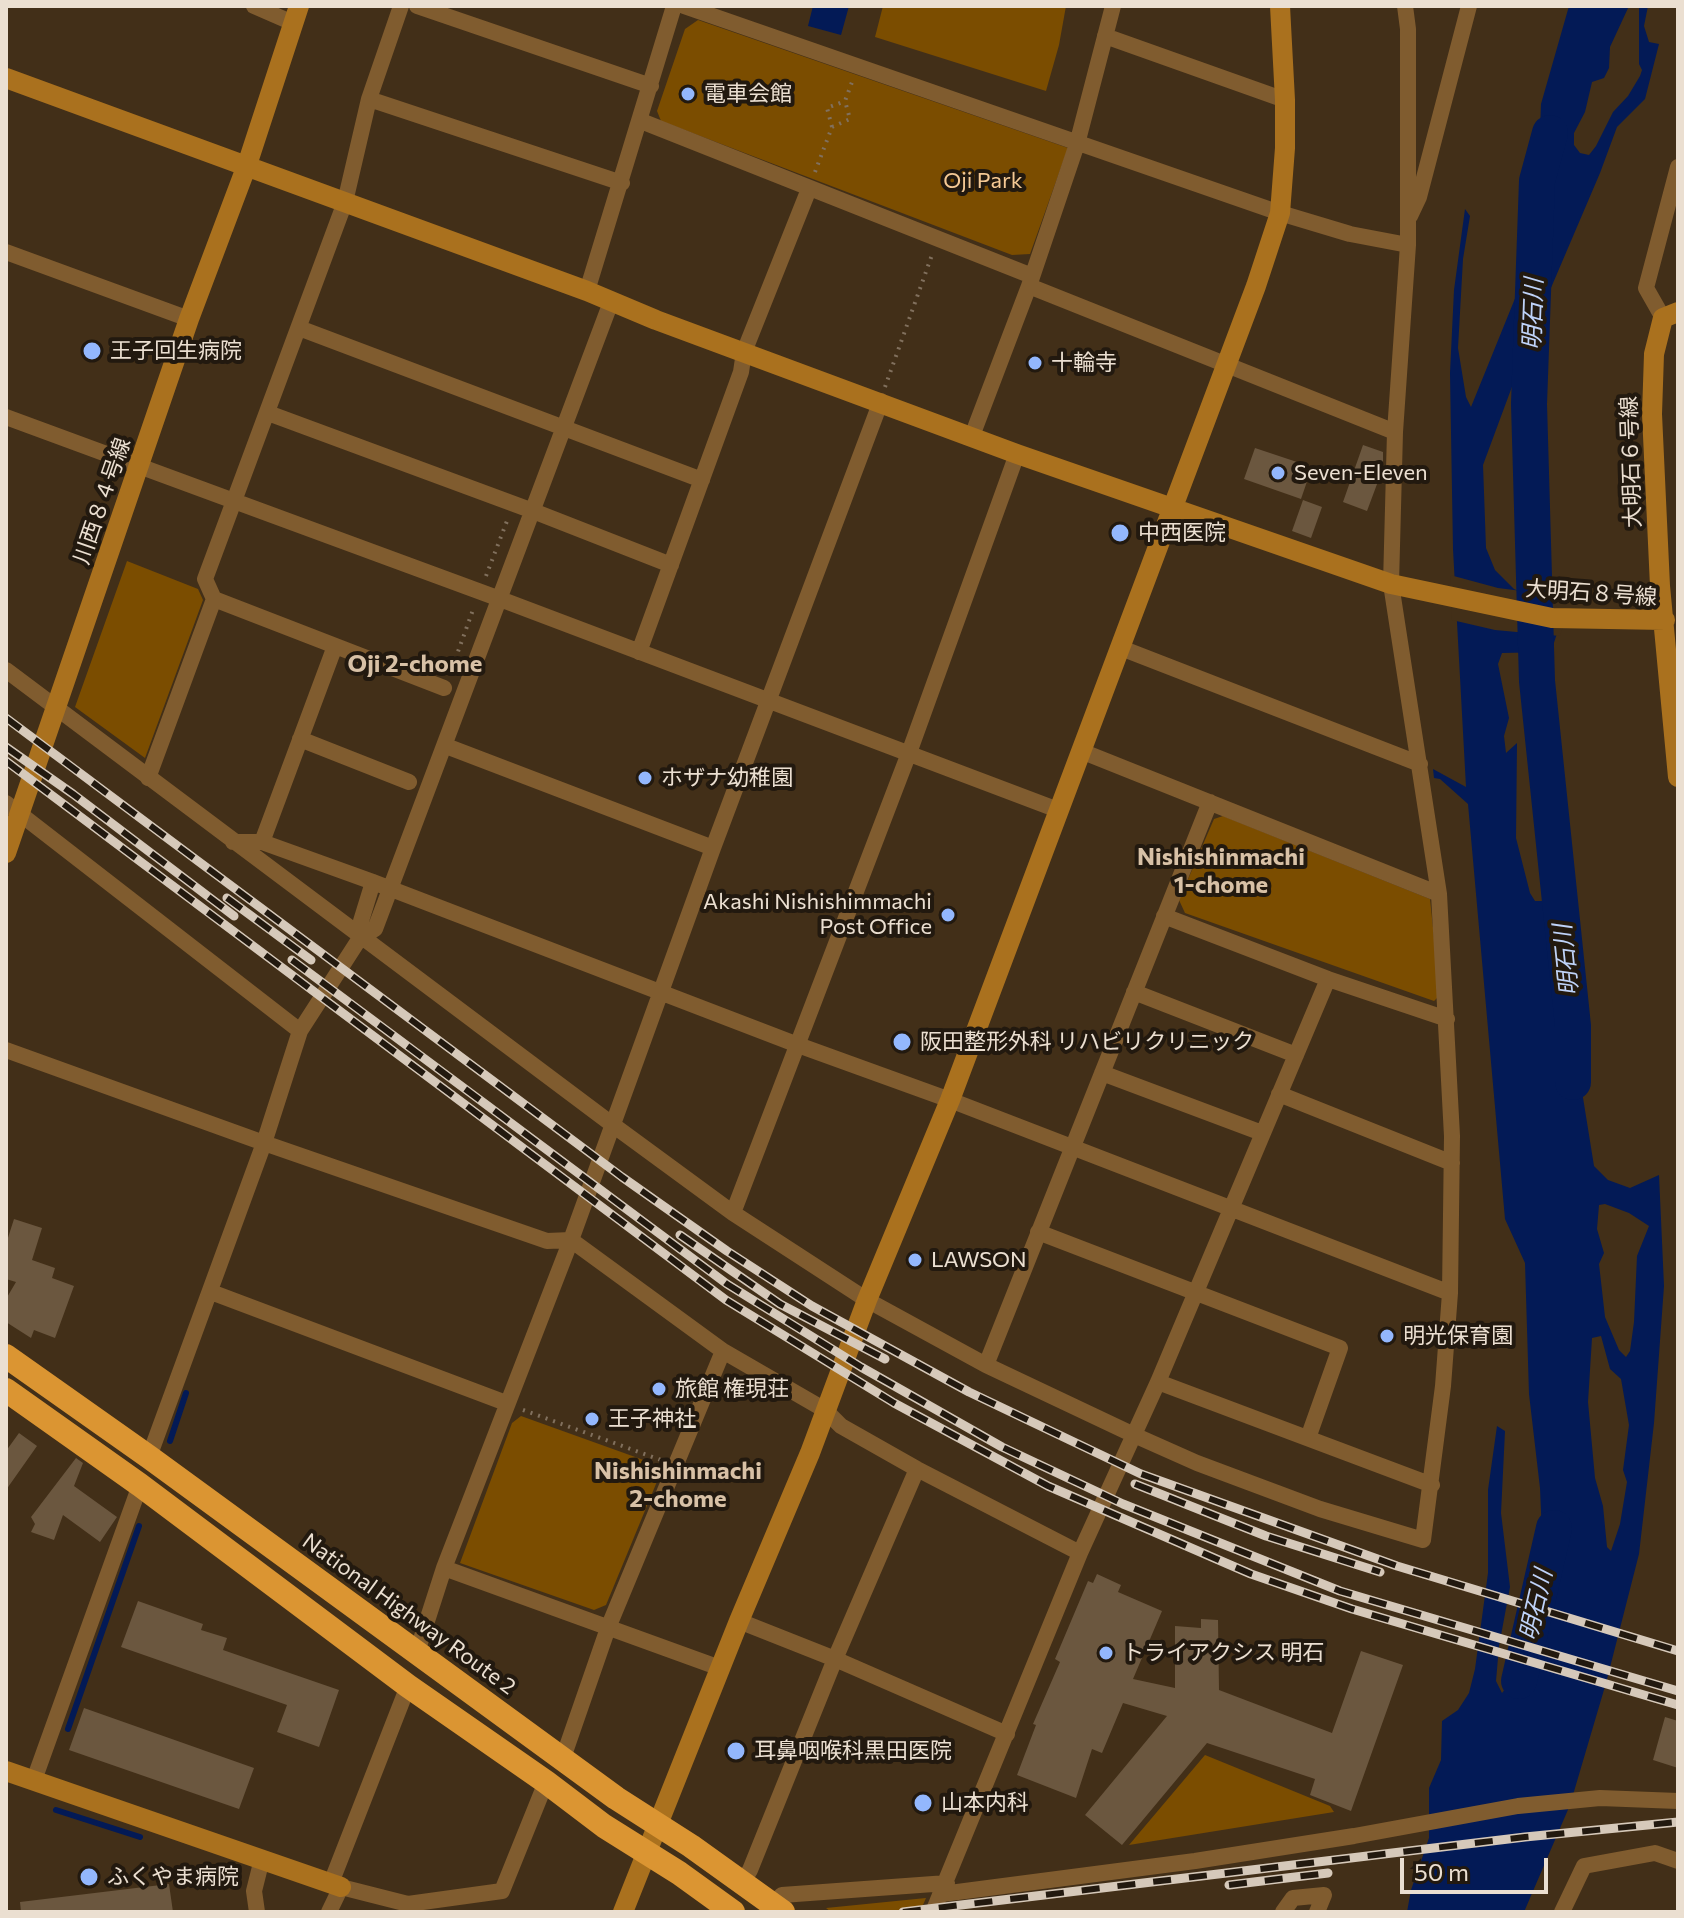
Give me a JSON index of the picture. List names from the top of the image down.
{
  "streets": {
    "highway": ["National Highway Route 2"],
    "street": ["大明石６号線", "川西８４号線", "大明石８号線"]
  },
  "crossings": [
    ["大明石６号線", "大明石８号線"],
    ["川西８４号線", "大明石８号線"]
  ],
  "districts": ["Oji 2-chome", "Nishishinmachi 1-chome", "Nishishinmachi 2-chome"],
  "water": ["明石川"],
  "parks": ["Oji Park"],
  "places": [
    "電車会館",
    "王子回生病院",
    "十輪寺",
    "Seven-Eleven",
    "中西医院",
    "ホザナ幼稚園",
    "Akashi Nishishimmachi Post Office",
    "阪田整形外科 リハビリクリニック",
    "LAWSON",
    "明光保育園",
    "旅館 権現荘",
    "王子神社",
    "トライアクシス 明石",
    "耳鼻咽喉科黒田医院",
    "山本内科",
    "ふくやま病院"
  ],
  "scale_bar": "50 m"
}
